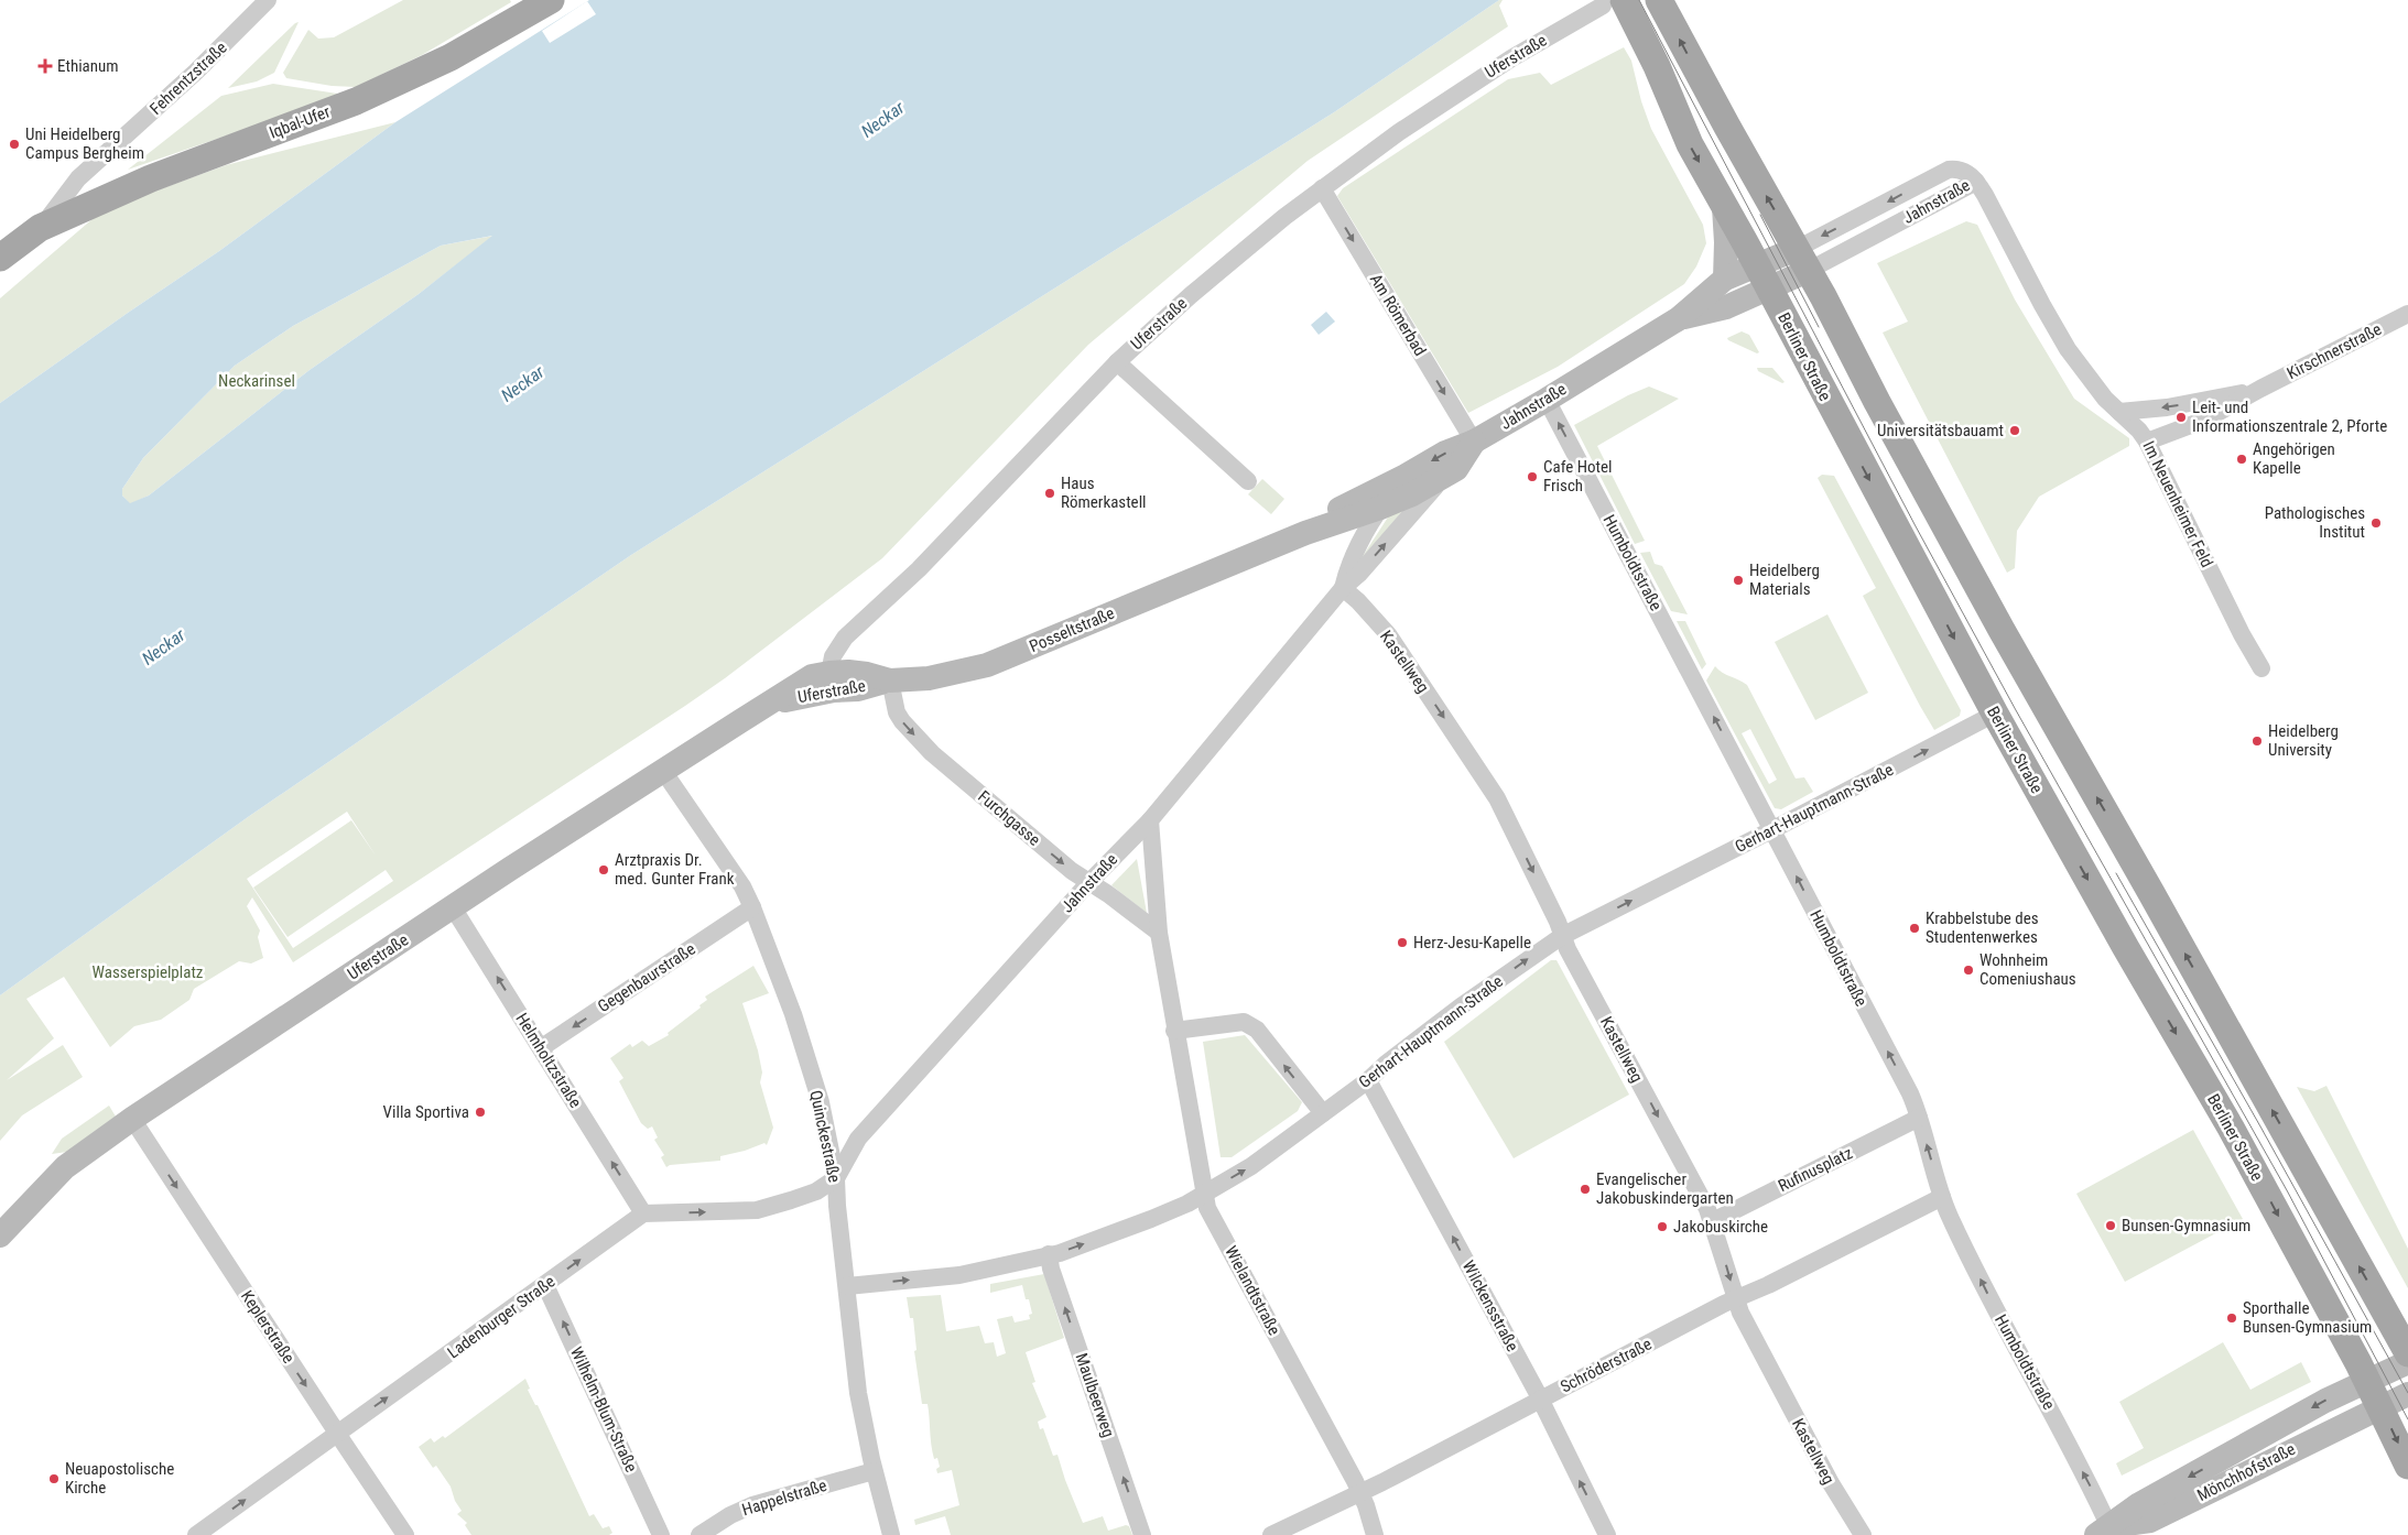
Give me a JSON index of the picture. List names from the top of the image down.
{
  "streets": {
    "main road": ["Iqbal-Ufer", "Berliner Straße"],
    "street": [
      "Uferstraße",
      "Fehrentzstraße",
      "Jahnstraße",
      "Am Römerbad",
      "Kirschnerstraße",
      "Im Neuenheimer Feld",
      "Humboldtstraße",
      "Posseltstraße",
      "Kastellweg",
      "Gerhart-Hauptmann-Straße",
      "Furchgasse",
      "Gegenbaurstraße",
      "Helmholtzstraße",
      "Quinckestraße",
      "Rufinusplatz",
      "Wielandtstraße",
      "Wilckensstraße",
      "Ladenburger Straße",
      "Keplerstraße",
      "Schröderstraße",
      "Maulbeerweg",
      "Wilhelm-Blum-Straße",
      "Mönchhofstraße",
      "Happelstraße"
    ]
  },
  "crossings": [
    ["Uferstraße", "Am Römerbad"],
    ["Uferstraße", "Berliner Straße"],
    ["Uferstraße", "Posseltstraße"],
    ["Uferstraße", "Furchgasse"],
    ["Uferstraße", "Helmholtzstraße"],
    ["Uferstraße", "Quinckestraße"],
    ["Uferstraße", "Keplerstraße"],
    ["Fehrentzstraße", "Iqbal-Ufer"],
    ["Jahnstraße", "Am Römerbad"],
    ["Jahnstraße", "Berliner Straße"],
    ["Jahnstraße", "Im Neuenheimer Feld"],
    ["Jahnstraße", "Humboldtstraße"],
    ["Jahnstraße", "Posseltstraße"],
    ["Jahnstraße", "Kastellweg"],
    ["Jahnstraße", "Furchgasse"],
    ["Jahnstraße", "Quinckestraße"],
    ["Jahnstraße", "Wielandtstraße"],
    ["Kirschnerstraße", "Im Neuenheimer Feld"],
    ["Berliner Straße", "Gerhart-Hauptmann-Straße"],
    ["Berliner Straße", "Mönchhofstraße"],
    ["Humboldtstraße", "Gerhart-Hauptmann-Straße"],
    ["Humboldtstraße", "Rufinusplatz"],
    ["Humboldtstraße", "Schröderstraße"],
    ["Humboldtstraße", "Mönchhofstraße"],
    ["Posseltstraße", "Furchgasse"],
    ["Kastellweg", "Gerhart-Hauptmann-Straße"],
    ["Kastellweg", "Rufinusplatz"],
    ["Kastellweg", "Schröderstraße"],
    ["Gerhart-Hauptmann-Straße", "Quinckestraße"],
    ["Gerhart-Hauptmann-Straße", "Wielandtstraße"],
    ["Gerhart-Hauptmann-Straße", "Wilckensstraße"],
    ["Gerhart-Hauptmann-Straße", "Maulbeerweg"],
    ["Furchgasse", "Wielandtstraße"],
    ["Gegenbaurstraße", "Helmholtzstraße"],
    ["Gegenbaurstraße", "Quinckestraße"],
    ["Helmholtzstraße", "Ladenburger Straße"],
    ["Quinckestraße", "Happelstraße"],
    ["Wielandtstraße", "Schröderstraße"],
    ["Wilckensstraße", "Schröderstraße"],
    ["Ladenburger Straße", "Keplerstraße"],
    ["Ladenburger Straße", "Wilhelm-Blum-Straße"]
  ],
  "one_way": [
    "Am Römerbad",
    "Humboldtstraße",
    "Kastellweg",
    "Gerhart-Hauptmann-Straße",
    "Furchgasse",
    "Gegenbaurstraße",
    "Helmholtzstraße",
    "Wilckensstraße",
    "Ladenburger Straße",
    "Keplerstraße",
    "Maulbeerweg",
    "Wilhelm-Blum-Straße"
  ],
  "water": ["Neckar"],
  "parks": ["Neckarinsel", "Wasserspielplatz"],
  "places": {
    "health": ["Ethianum"],
    "other": [
      "Uni Heidelberg Campus Bergheim",
      "Leit- und Informationszentrale 2, Pforte",
      "Universitätsbauamt",
      "Angehörigen Kapelle",
      "Cafe Hotel Frisch",
      "Haus Römerkastell",
      "Pathologisches Institut",
      "Heidelberg Materials",
      "Heidelberg University",
      "Arztpraxis Dr. med. Gunter Frank",
      "Krabbelstube des Studentenwerkes",
      "Herz-Jesu-Kapelle",
      "Wohnheim Comeniushaus",
      "Villa Sportiva",
      "Evangelischer Jakobuskindergarten",
      "Bunsen-Gymnasium",
      "Jakobuskirche",
      "Sporthalle Bunsen-Gymnasium",
      "Neuapostolische Kirche"
    ]
  }
}
